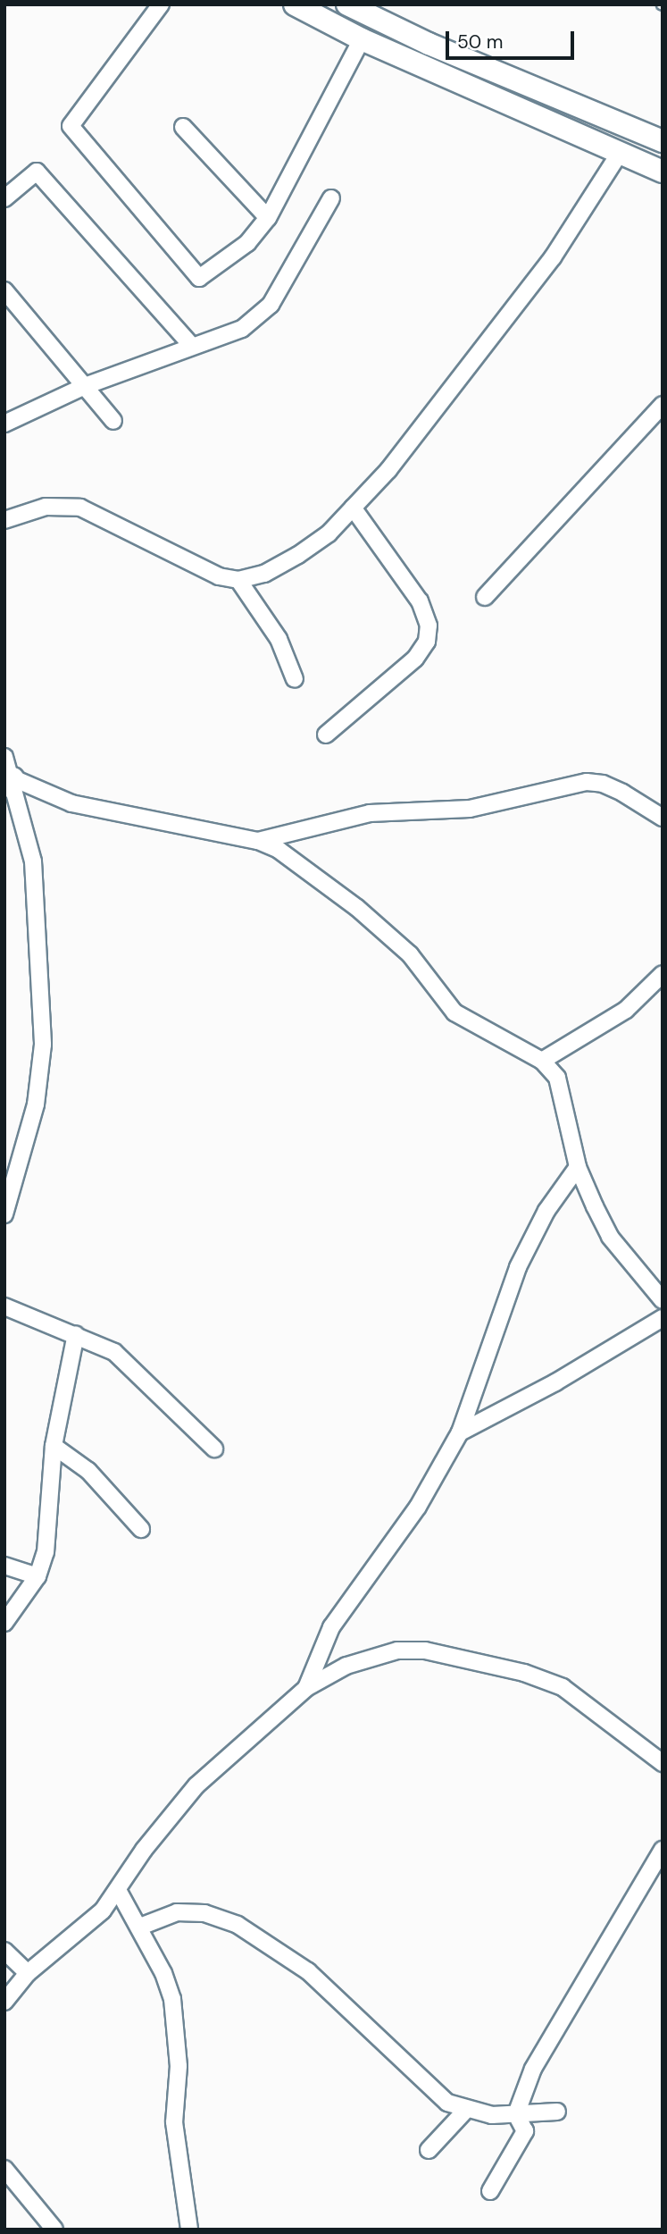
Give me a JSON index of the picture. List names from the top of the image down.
{
  "scale_bar": "50 m"
}
